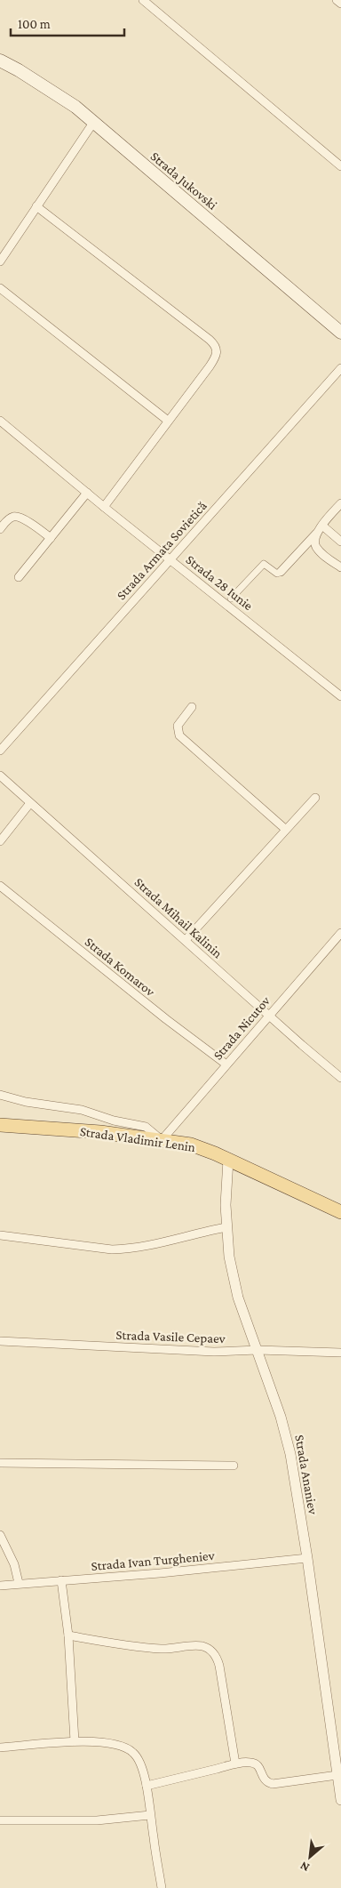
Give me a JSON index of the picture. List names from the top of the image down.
{
  "streets": {
    "main road": ["Strada Jukovski", "Strada Vladimir Lenin"],
    "street": [
      "Strada Armata Sovietică",
      "Strada 28 Iunie",
      "Strada Mihail Kalinin",
      "Strada Komarov",
      "Strada Nicutov",
      "Strada Vasile Cepaev",
      "Strada Ananiev",
      "Strada Ivan Turgheniev"
    ]
  },
  "crossings": [
    ["Strada Armata Sovietică", "Strada 28 Iunie"],
    ["Strada Mihail Kalinin", "Strada Nicutov"],
    ["Strada Komarov", "Strada Nicutov"],
    ["Strada Nicutov", "Strada Vladimir Lenin"],
    ["Strada Vladimir Lenin", "Strada Ananiev"],
    ["Strada Vasile Cepaev", "Strada Ananiev"],
    ["Strada Ananiev", "Strada Ivan Turgheniev"]
  ],
  "scale_bar": "100 m",
  "north": "bottom left"
}
